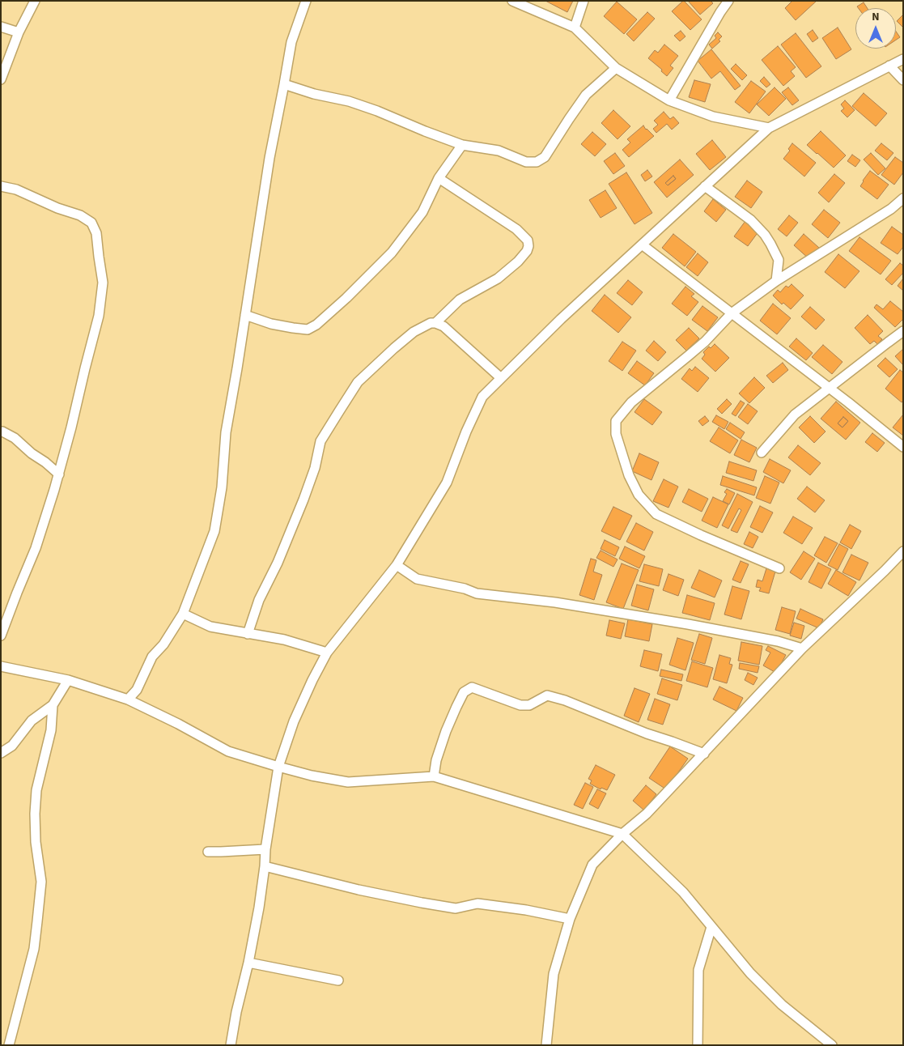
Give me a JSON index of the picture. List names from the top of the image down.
{
  "north": "top"
}
